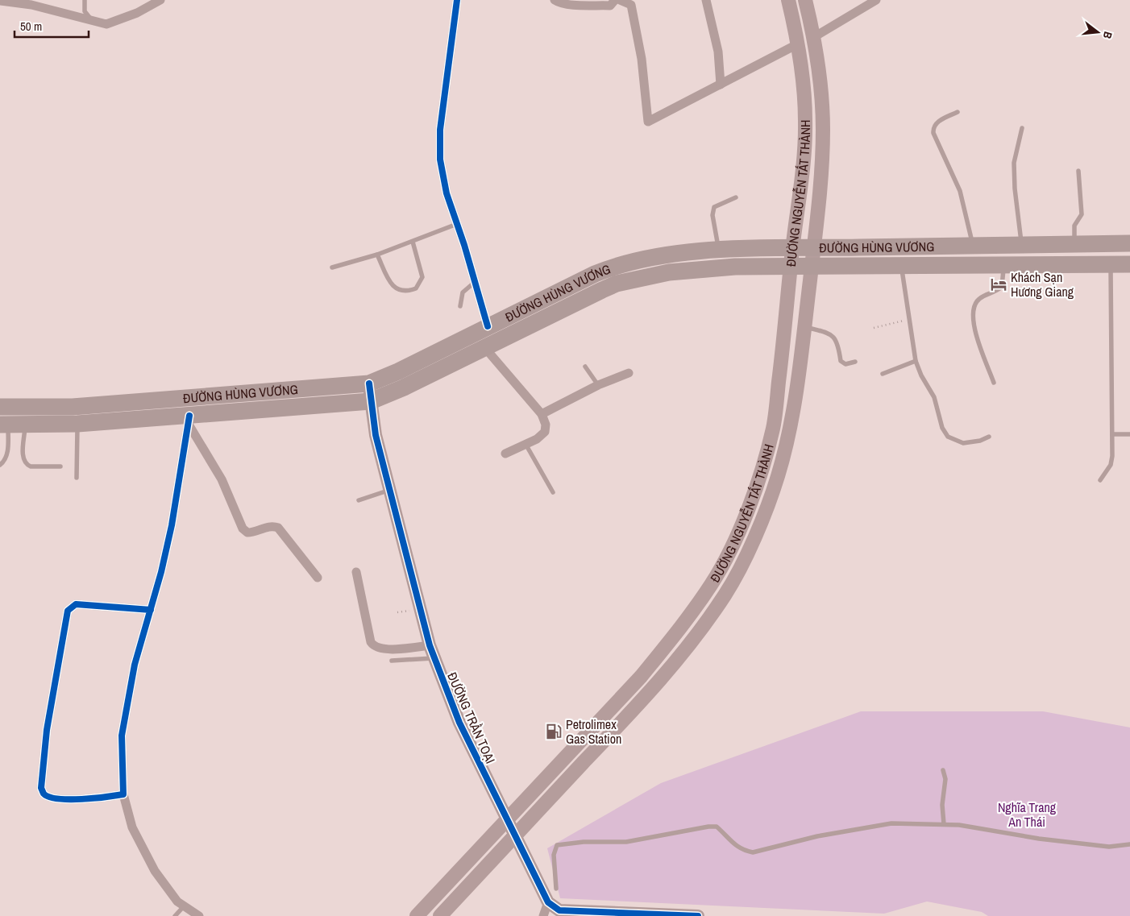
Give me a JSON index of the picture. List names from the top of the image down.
{
  "streets": {
    "highway": ["ĐƯỜNG HÙNG VƯƠNG"],
    "main road": ["ĐƯỜNG NGUYỄN TẤT THÀNH"],
    "street": ["ĐƯỜNG TRẦN TOẠI"]
  },
  "crossings": [
    ["ĐƯỜNG NGUYỄN TẤT THÀNH", "ĐƯỜNG HÙNG VƯƠNG"],
    ["ĐƯỜNG NGUYỄN TẤT THÀNH", "ĐƯỜNG TRẦN TOẠI"],
    ["ĐƯỜNG HÙNG VƯƠNG", "ĐƯỜNG TRẦN TOẠI"]
  ],
  "parks": ["Nghĩa Trang An Thái"],
  "places": {
    "hotel": ["Khách Sạn Hương Giang"],
    "fuel station": ["Petrolimex Gas Station"]
  },
  "scale_bar": "50 m",
  "north": "right"
}
